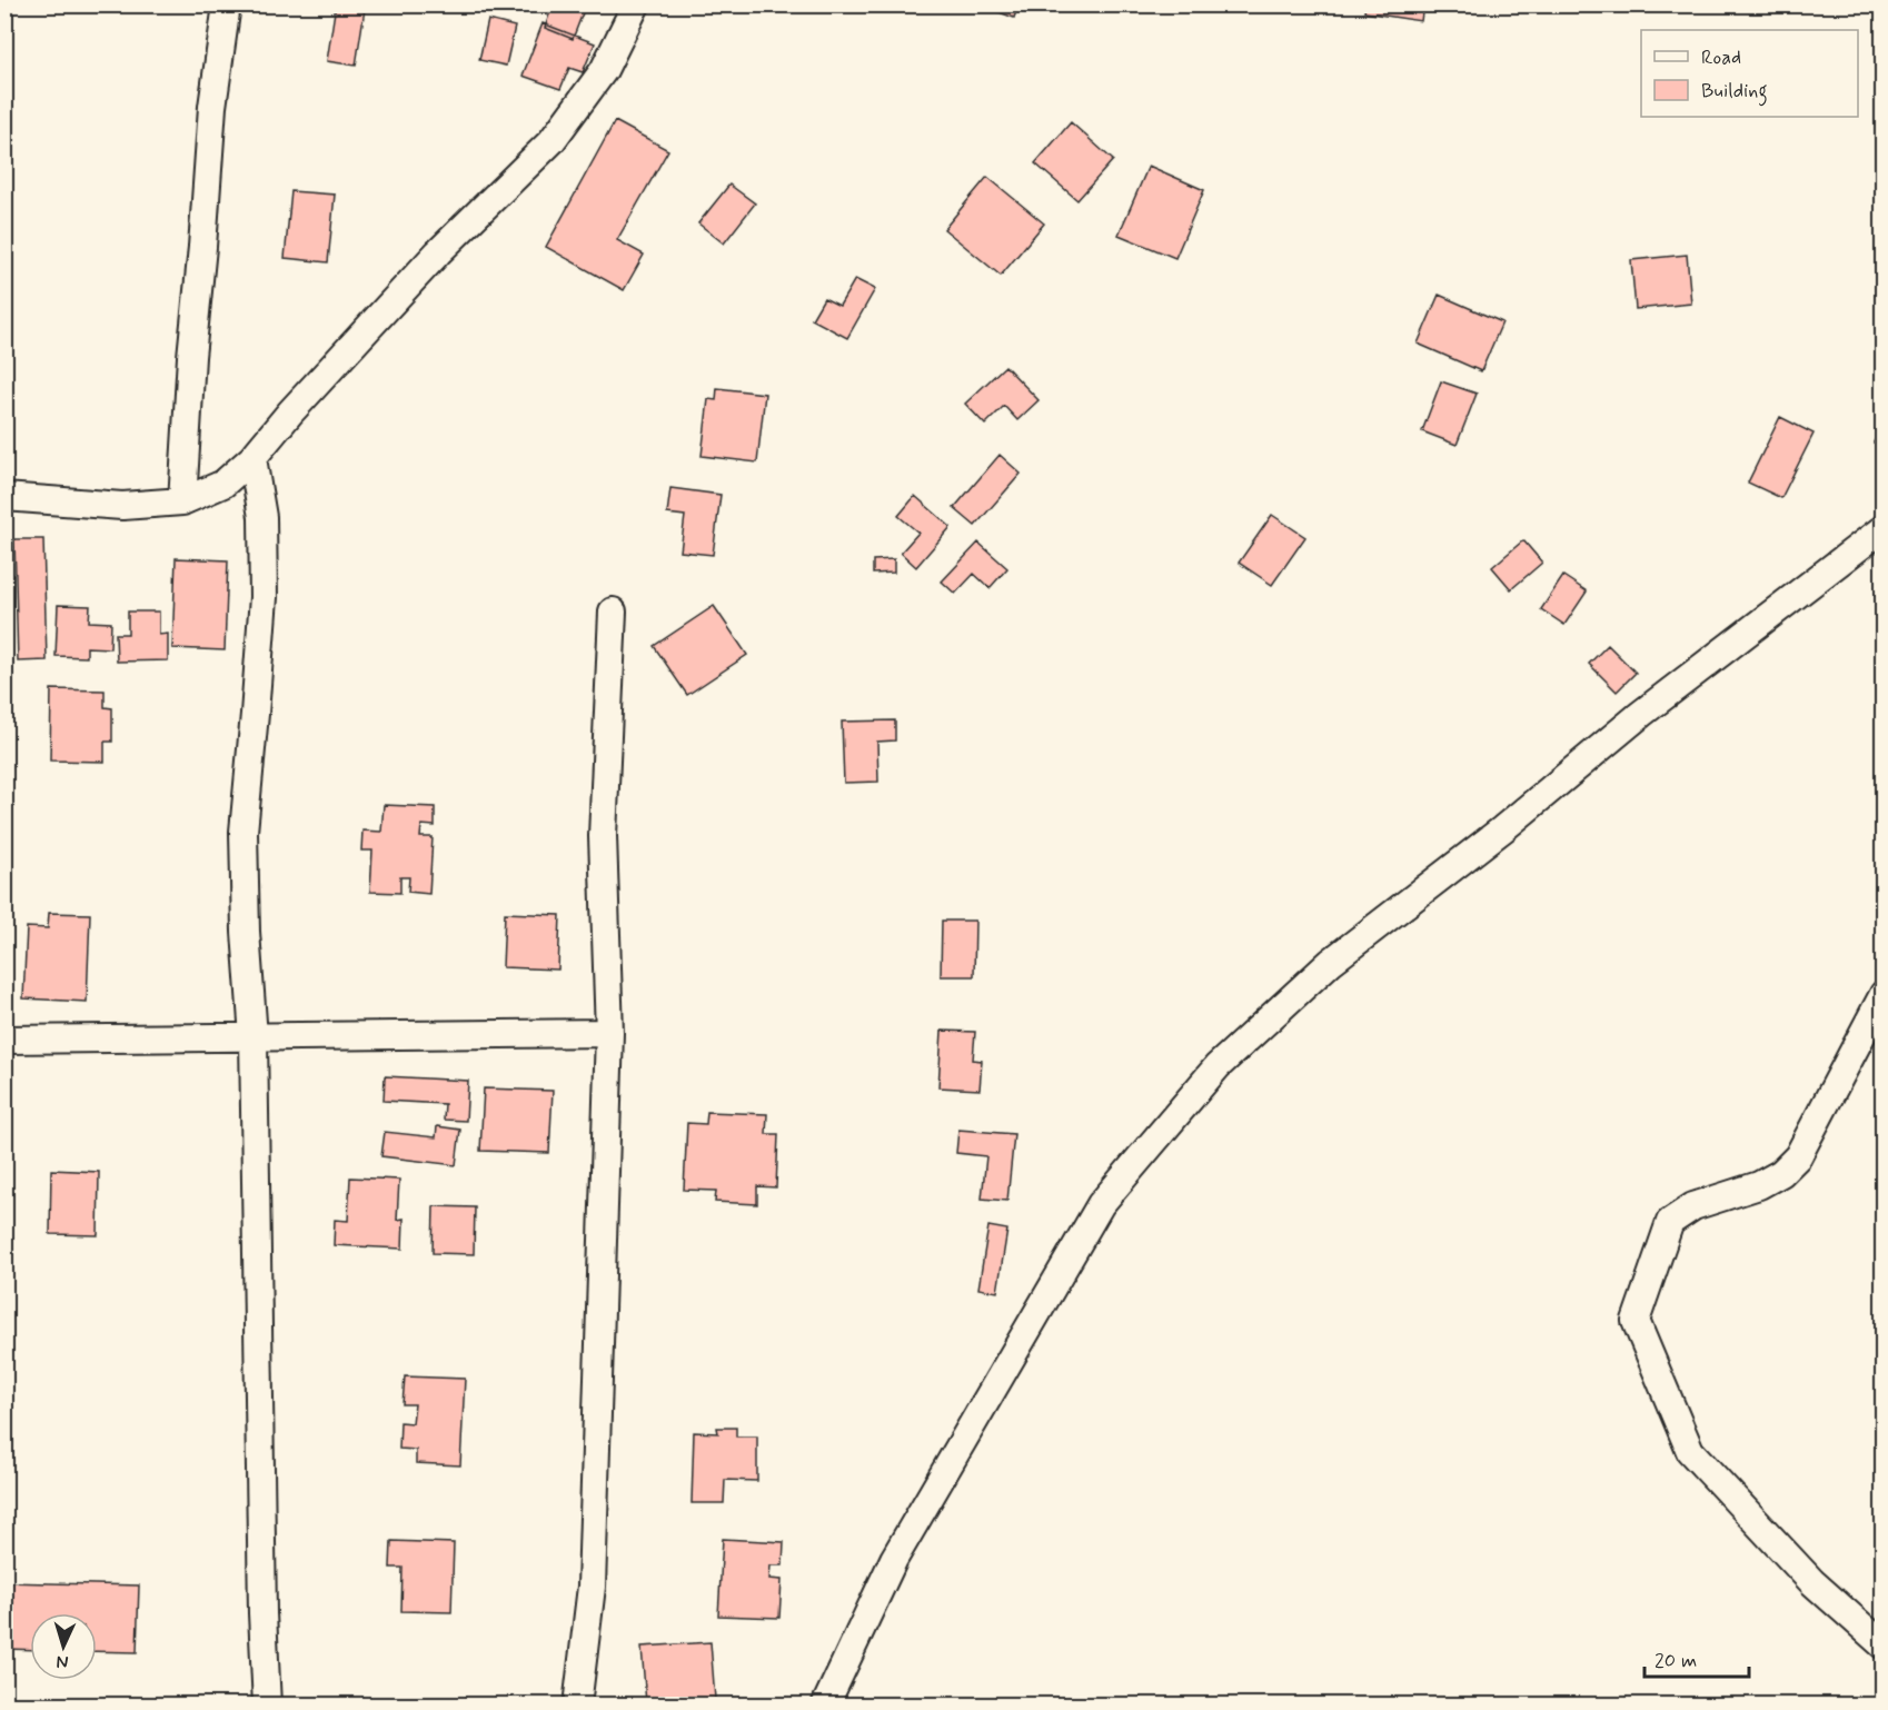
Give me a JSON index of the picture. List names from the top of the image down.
{
  "legend": ["Road", "Building"],
  "scale_bar": "20 m",
  "north": "bottom"
}
